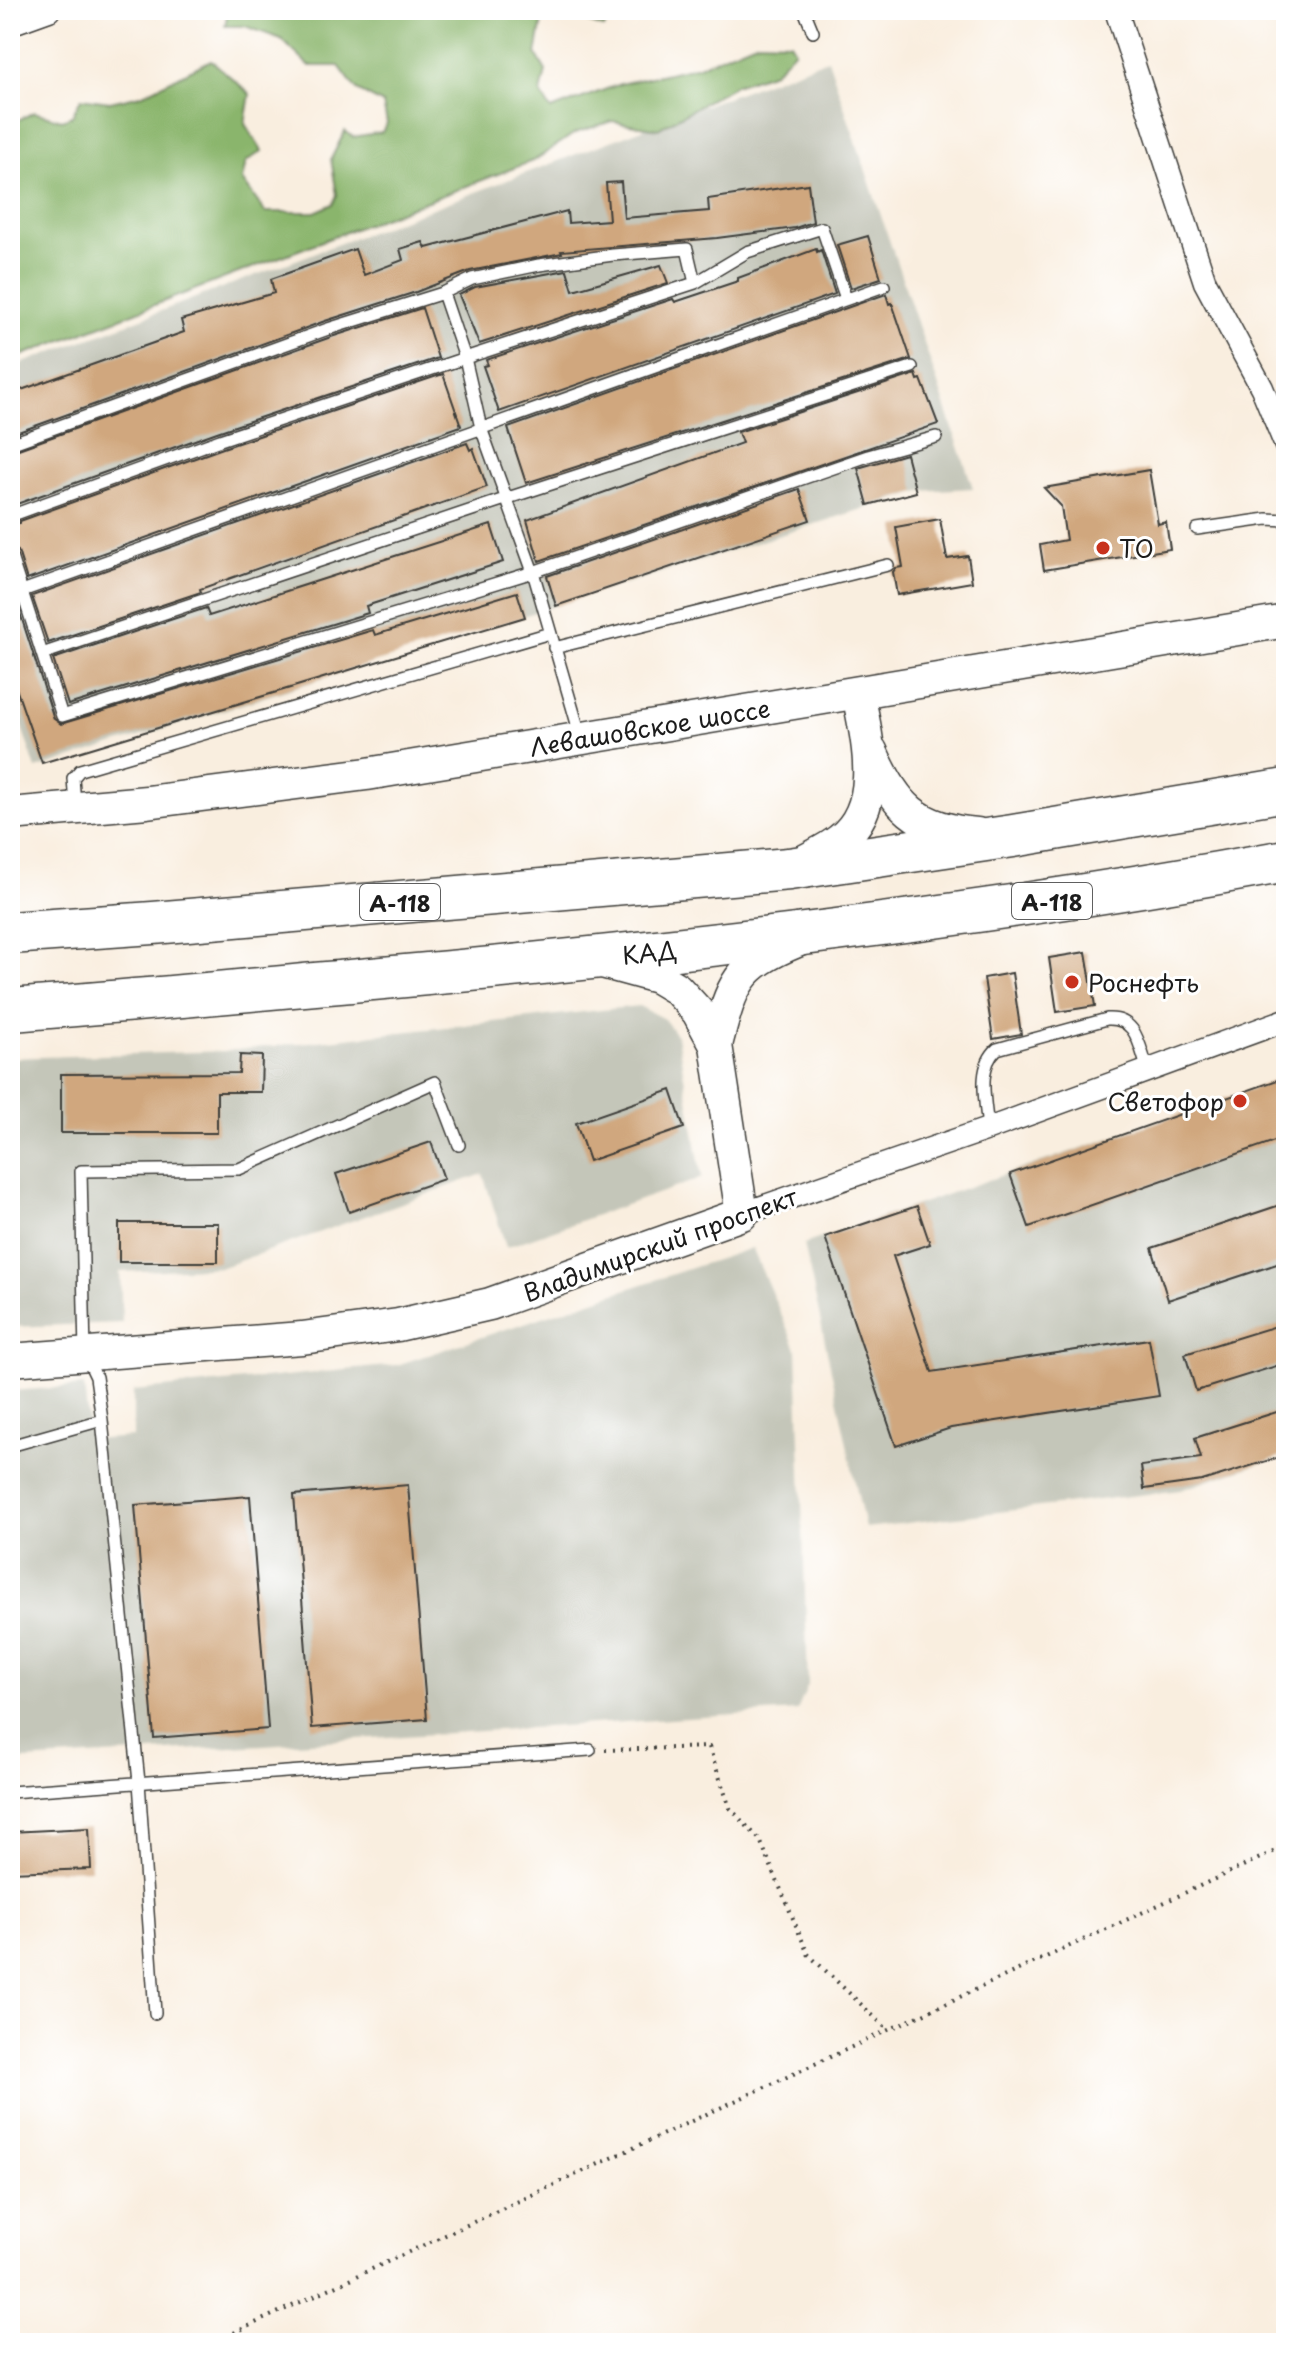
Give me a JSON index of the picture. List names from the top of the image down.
{
  "streets": {
    "highway": ["А-118", "КАД"],
    "main road": ["Левашовское шоссе", "Владимирский проспект"]
  },
  "places": ["ТО", "Роснефть", "Светофор"]
}
